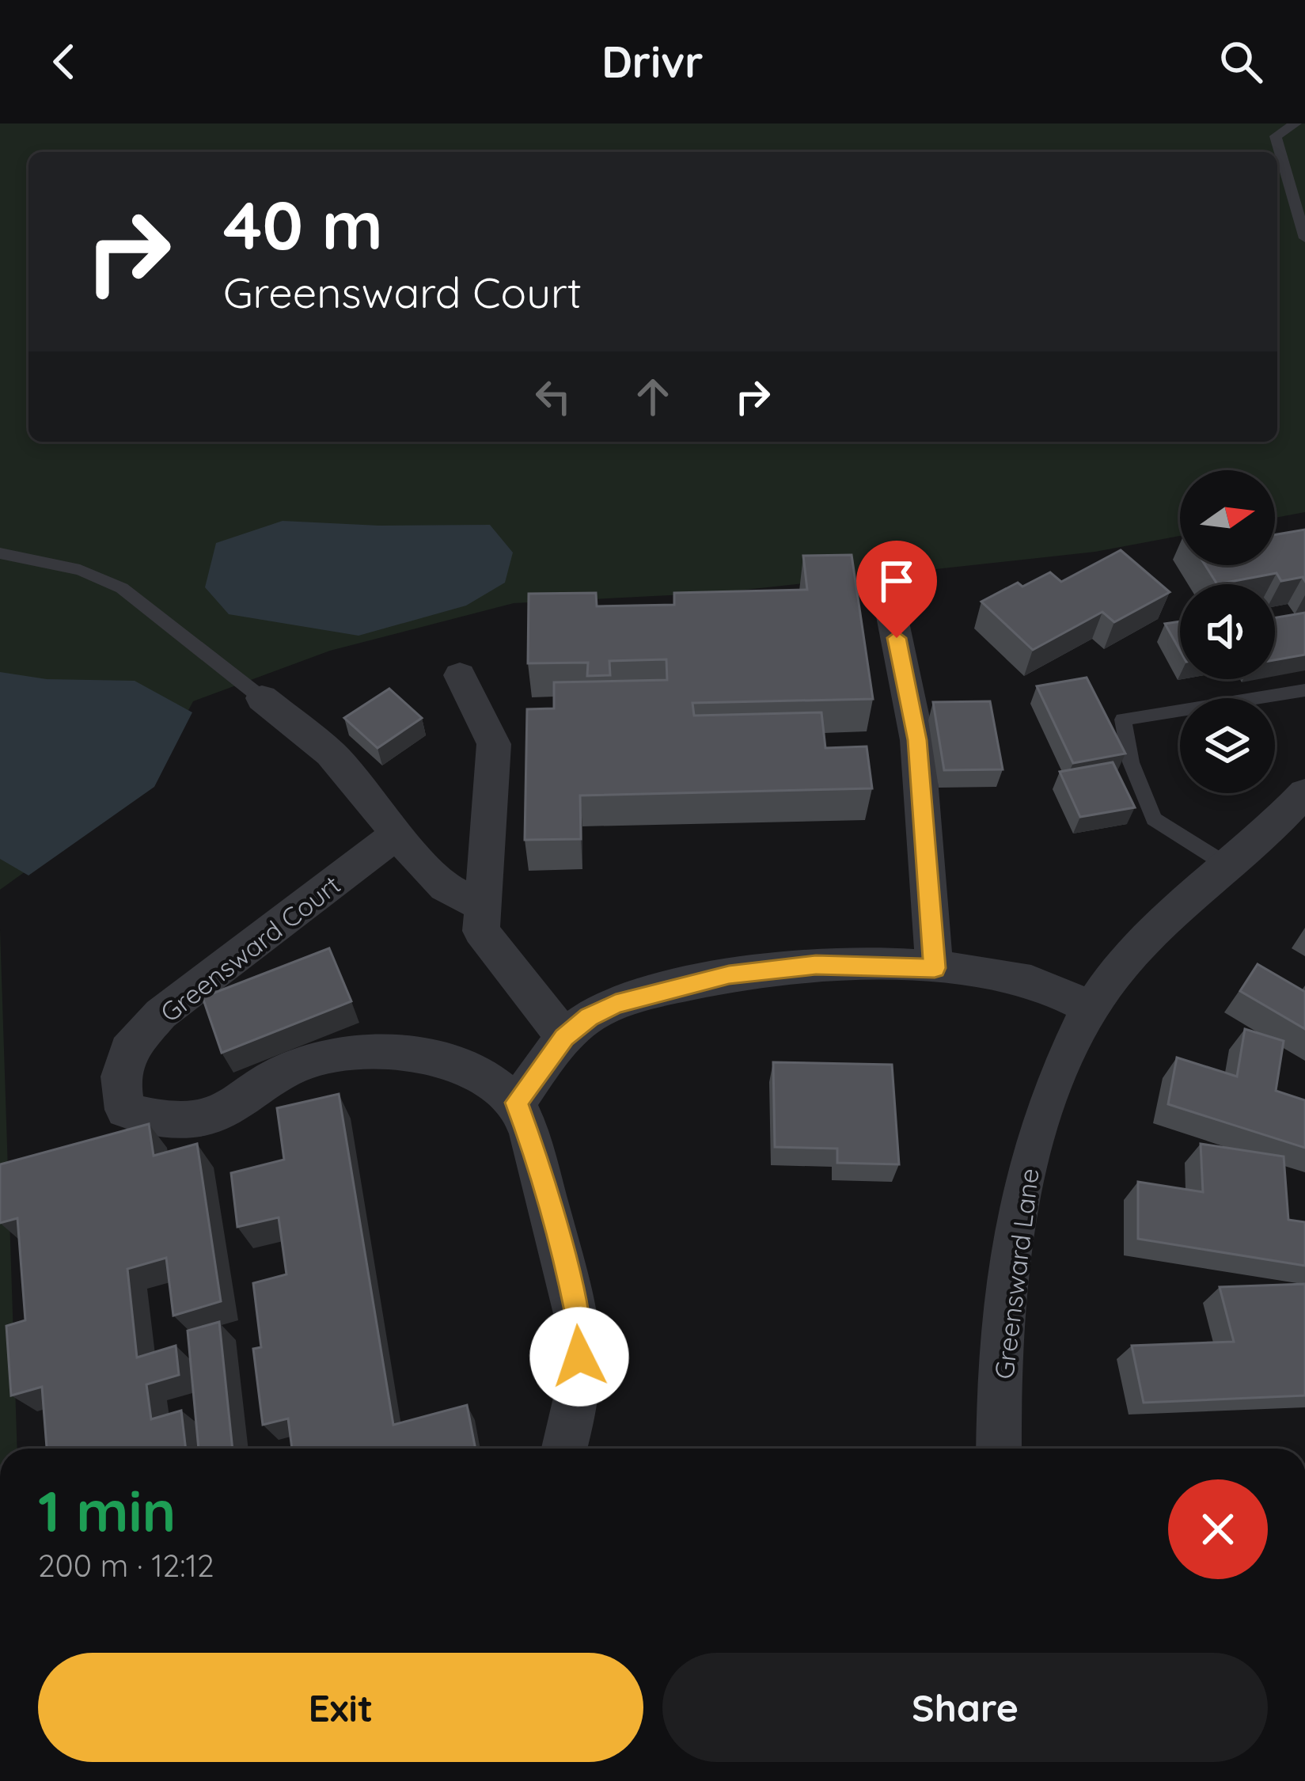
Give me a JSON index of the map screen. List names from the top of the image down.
{
  "streets": {
    "street": ["Greensward Court", "Greensward Lane"]
  },
  "north": "right",
  "page": {
    "header": "Drivr",
    "turn": ["40 m", "Greensward Court"],
    "heading": ["1 min", "200 m · 12:12"],
    "buttons": ["Exit", "Share"]
  }
}
